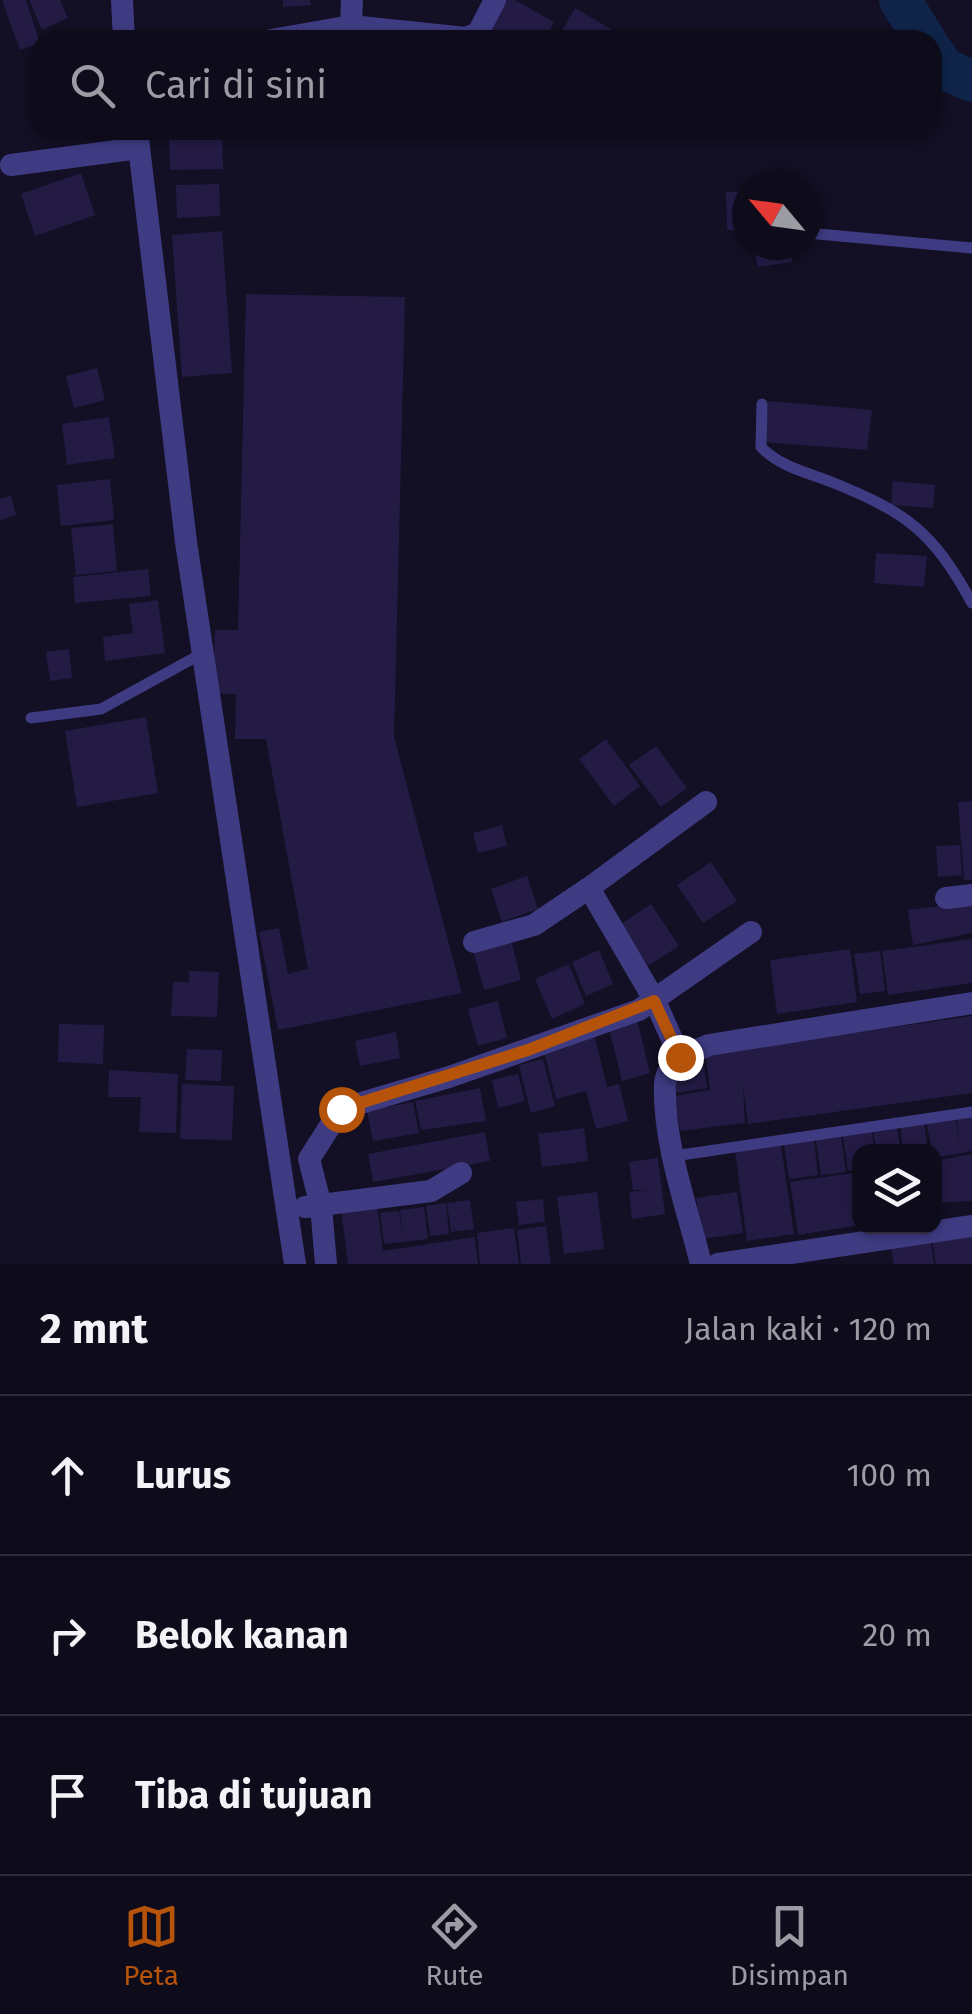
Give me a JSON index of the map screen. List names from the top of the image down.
{
  "north": "top left",
  "page": {
    "search": "Cari di sini",
    "heading": ["2 mnt", "Jalan kaki · 120 m"],
    "list": [
      ["Lurus", "100 m"],
      ["Belok kanan", "20 m"],
      "Tiba di tujuan"
    ],
    "nav": ["Peta", "Rute", "Disimpan"]
  }
}
